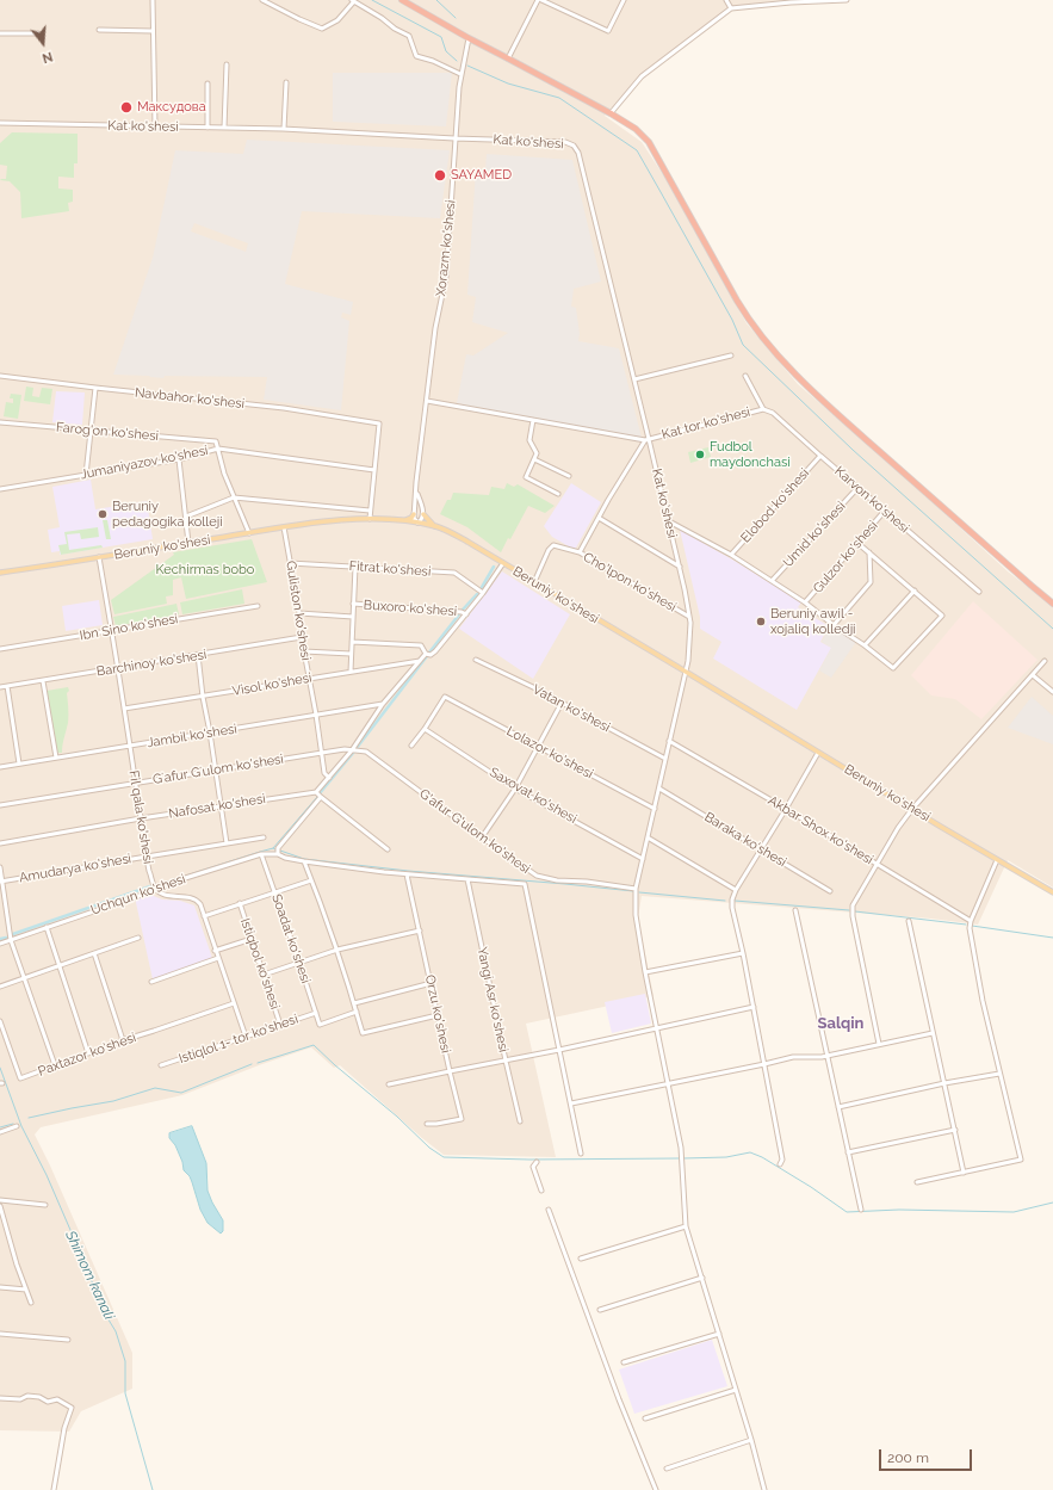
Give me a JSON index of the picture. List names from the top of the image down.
{
  "streets": {
    "main road": ["Beruniy ko'shesi"],
    "street": [
      "Kat ko'shesi",
      "Xorazm ko'shesi",
      "Navbahor ko'shesi",
      "Kat tor ko'shesi",
      "Farog'on ko'shesi",
      "Jumaniyazov ko'shesi",
      "Karvon ko'shesi",
      "Elobod ko'shesi",
      "Umid ko'shesi",
      "Gulzor ko'shesi",
      "Fitrat ko'shesi",
      "Cho'lpon ko'shesi",
      "Buxoro ko'shesi",
      "Guliston ko'shesi",
      "Ibn Sino ko'shesi",
      "Barchinoy ko'shesi",
      "Visol ko'shesi",
      "Vatan ko'shesi",
      "Jambil ko'shesi",
      "Lolazor ko'shesi",
      "Gʻafur Gʻulom ko'shesi",
      "Saxovat ko'shesi",
      "Nafosat ko'shesi",
      "Fil qala ko'shesi",
      "Akbar Shox ko'shesi",
      "G'afur G'ulom ko'shesi",
      "Baraka ko'shesi",
      "Amudarya ko'shesi",
      "Uchqun ko'shesi",
      "Soadat ko'shesi",
      "Istiqbol ko'shesi",
      "Yangi Asr ko'shesi",
      "Orzu ko'shesi",
      "Istiqlol 1- tor ko'shesi",
      "Paxtazor ko'shesi"
    ]
  },
  "crossings": [
    ["Kat ko'shesi", "Xorazm ko'shesi"],
    ["Kat ko'shesi", "Kat tor ko'shesi"],
    ["Kat ko'shesi", "Beruniy ko'shesi"],
    ["Kat ko'shesi", "Cho'lpon ko'shesi"],
    ["Kat ko'shesi", "Vatan ko'shesi"],
    ["Kat ko'shesi", "Lolazor ko'shesi"],
    ["Kat ko'shesi", "Saxovat ko'shesi"],
    ["Kat ko'shesi", "Akbar Shox ko'shesi"],
    ["Kat ko'shesi", "G'afur G'ulom ko'shesi"],
    ["Kat ko'shesi", "Baraka ko'shesi"],
    ["Navbahor ko'shesi", "Jumaniyazov ko'shesi"],
    ["Kat tor ko'shesi", "Karvon ko'shesi"],
    ["Farog'on ko'shesi", "Jumaniyazov ko'shesi"],
    ["Karvon ko'shesi", "Elobod ko'shesi"],
    ["Karvon ko'shesi", "Umid ko'shesi"],
    ["Karvon ko'shesi", "Gulzor ko'shesi"],
    ["Beruniy ko'shesi", "Cho'lpon ko'shesi"],
    ["Beruniy ko'shesi", "Guliston ko'shesi"],
    ["Beruniy ko'shesi", "Fil qala ko'shesi"],
    ["Fitrat ko'shesi", "Guliston ko'shesi"],
    ["Guliston ko'shesi", "Barchinoy ko'shesi"],
    ["Guliston ko'shesi", "Visol ko'shesi"],
    ["Guliston ko'shesi", "Jambil ko'shesi"],
    ["Guliston ko'shesi", "Gʻafur Gʻulom ko'shesi"],
    ["Ibn Sino ko'shesi", "Fil qala ko'shesi"],
    ["Barchinoy ko'shesi", "Fil qala ko'shesi"],
    ["Visol ko'shesi", "Fil qala ko'shesi"],
    ["Jambil ko'shesi", "Fil qala ko'shesi"],
    ["Lolazor ko'shesi", "Saxovat ko'shesi"],
    ["Gʻafur Gʻulom ko'shesi", "Fil qala ko'shesi"],
    ["Gʻafur Gʻulom ko'shesi", "G'afur G'ulom ko'shesi"],
    ["Nafosat ko'shesi", "Fil qala ko'shesi"],
    ["Fil qala ko'shesi", "Amudarya ko'shesi"],
    ["Fil qala ko'shesi", "Uchqun ko'shesi"],
    ["Uchqun ko'shesi", "Soadat ko'shesi"],
    ["Uchqun ko'shesi", "Yangi Asr ko'shesi"],
    ["Uchqun ko'shesi", "Orzu ko'shesi"],
    ["Soadat ko'shesi", "Istiqlol 1- tor ko'shesi"],
    ["Istiqbol ko'shesi", "Istiqlol 1- tor ko'shesi"]
  ],
  "districts": ["Salqin"],
  "water": ["Shimom kanali"],
  "parks": ["Kechirmas bobo"],
  "places": [
    "Максудова",
    "SAYAMED",
    "Fudbol maydonchasi",
    "Beruniy pedagogika kolleji",
    "Beruniy awil - xojaliq kolledji"
  ],
  "scale_bar": "200 m",
  "north": "bottom"
}
